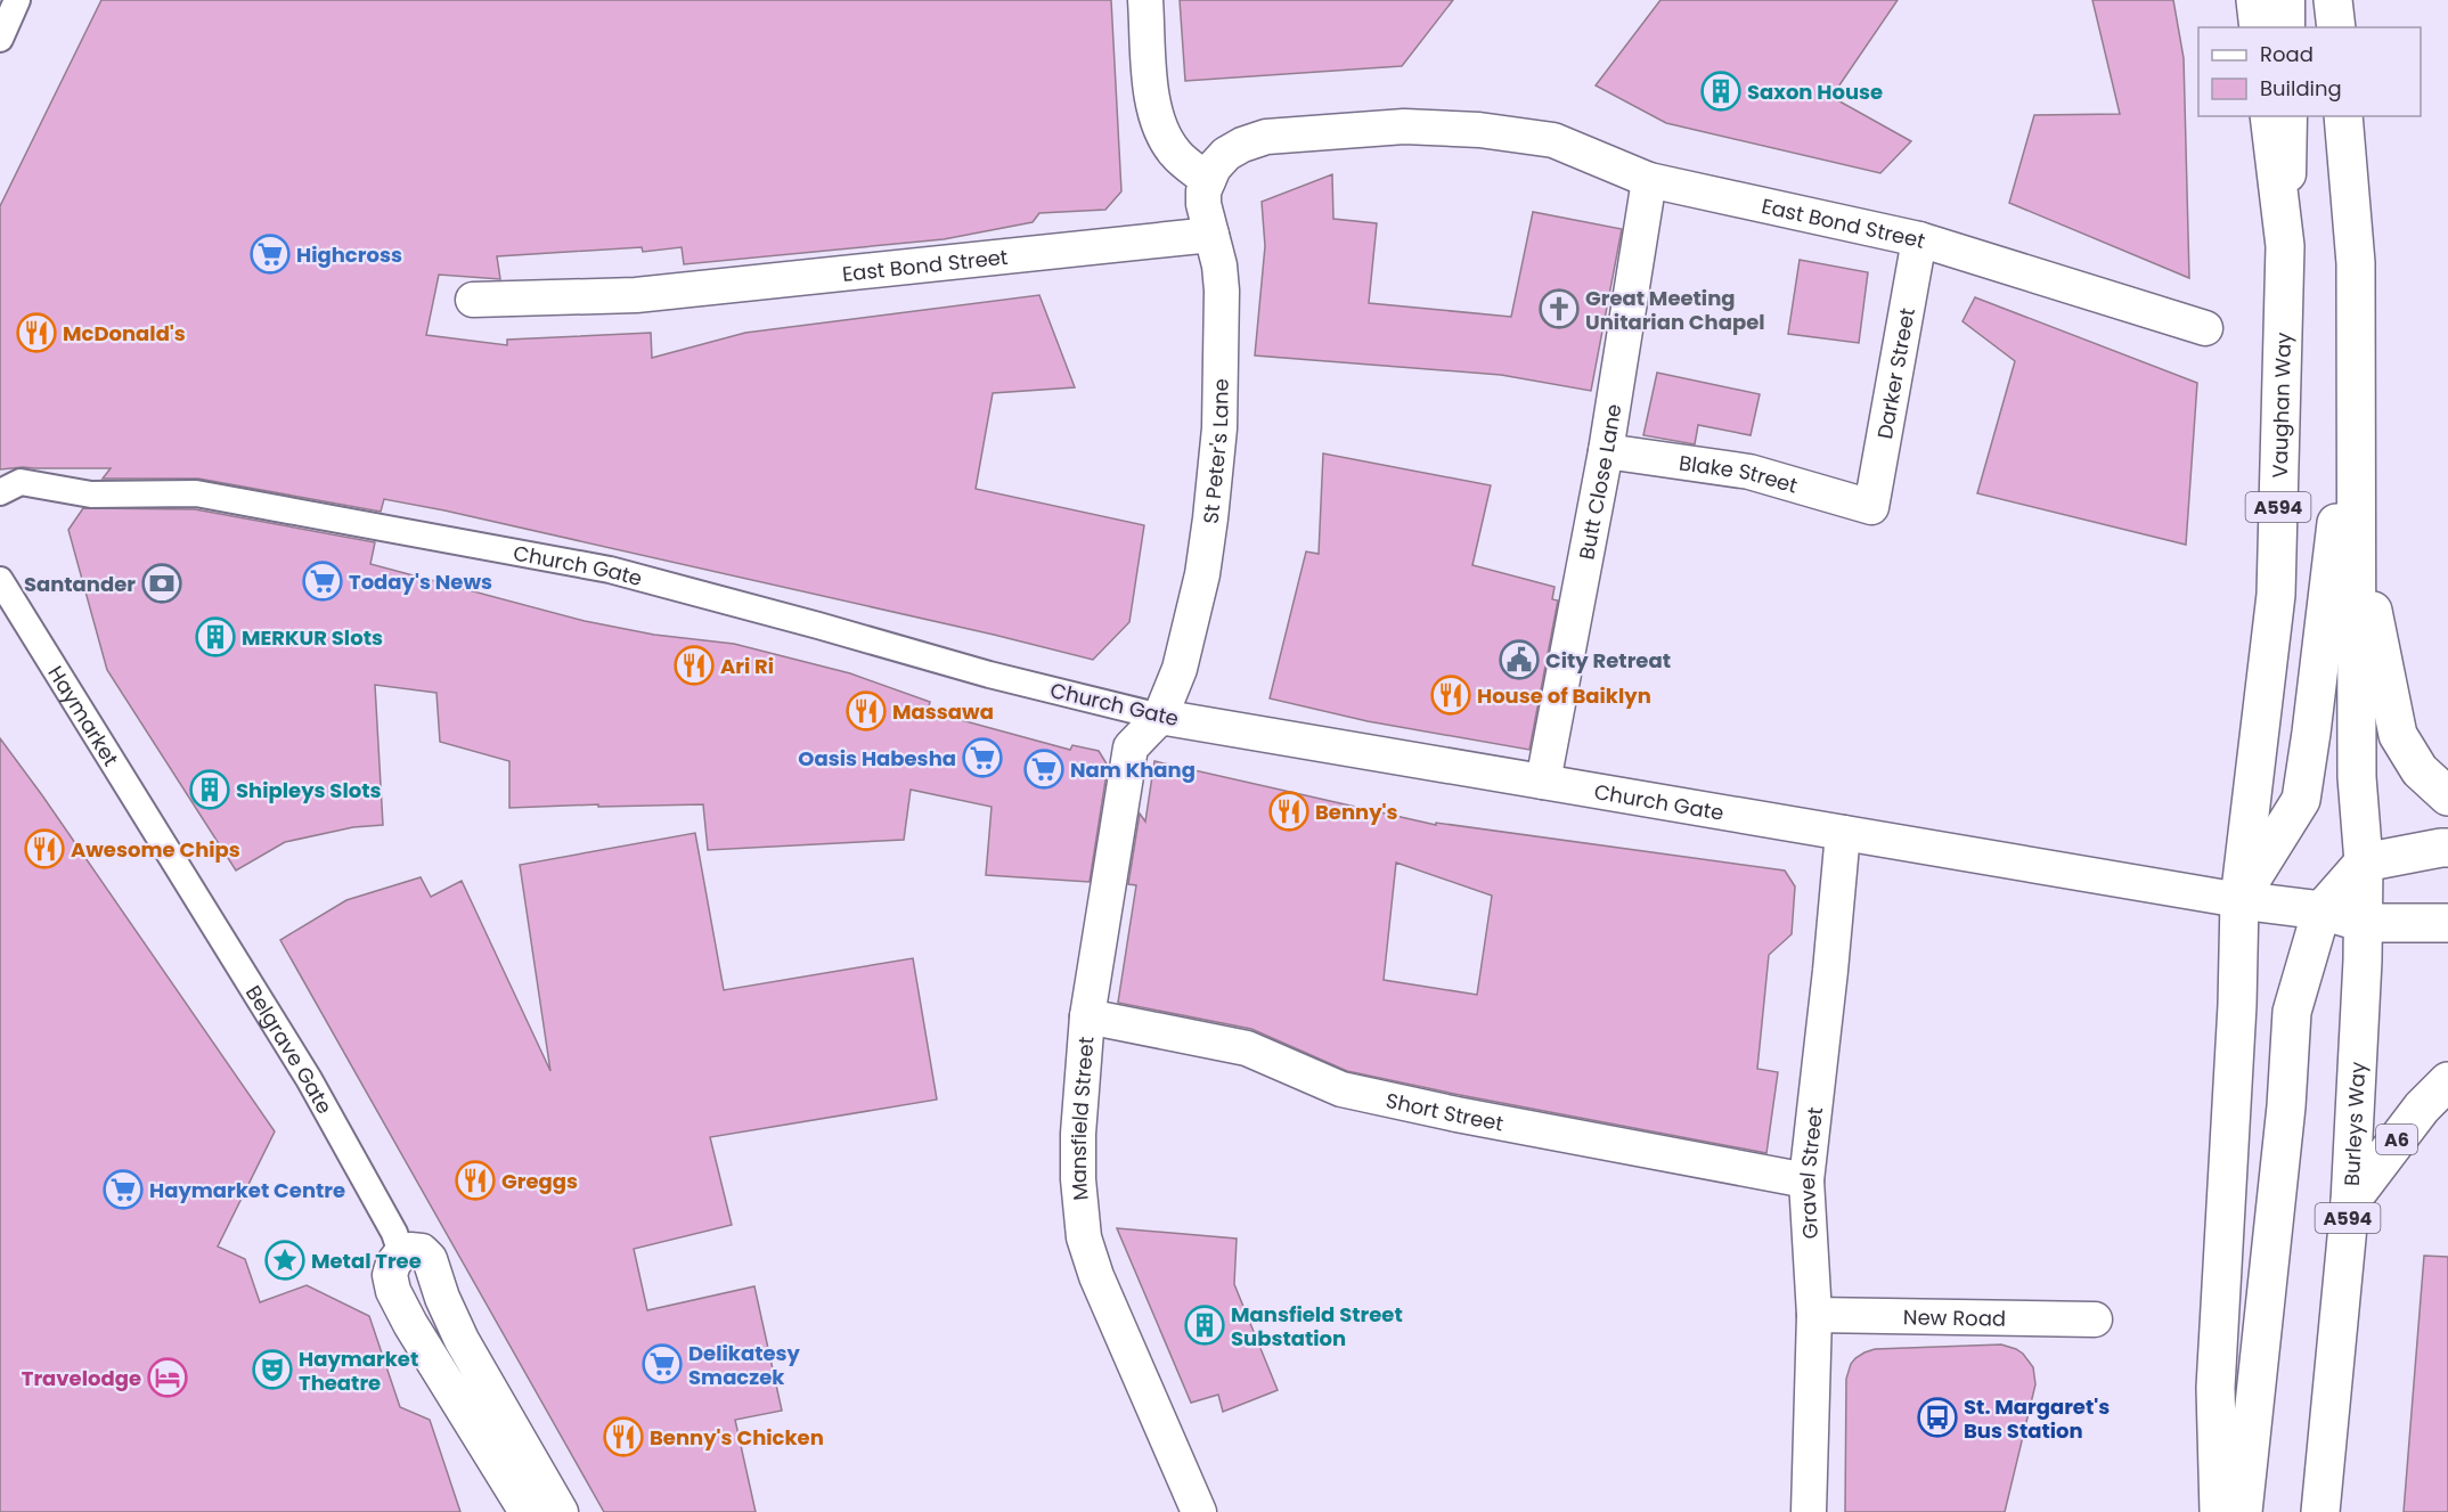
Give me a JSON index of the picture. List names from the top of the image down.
{
  "streets": {
    "main road": [
      "Vaughan Way",
      "A594",
      "Burleys Way",
      "A6"
    ],
    "street": [
      "East Bond Street",
      "Darker Street",
      "St Peter's Lane",
      "Blake Street",
      "Butt Close Lane",
      "Church Gate",
      "Haymarket",
      "Belgrave Gate",
      "Short Street",
      "Mansfield Street",
      "Gravel Street",
      "New Road"
    ]
  },
  "crossings": [
    ["East Bond Street", "Darker Street"],
    ["East Bond Street", "St Peter's Lane"],
    ["East Bond Street", "Butt Close Lane"],
    ["Darker Street", "Blake Street"],
    ["Vaughan Way", "A594"],
    ["Vaughan Way", "Church Gate"],
    ["St Peter's Lane", "Church Gate"],
    ["St Peter's Lane", "Mansfield Street"],
    ["Blake Street", "Butt Close Lane"],
    ["Butt Close Lane", "Church Gate"],
    ["A594", "Church Gate"],
    ["A594", "Burleys Way"],
    ["Church Gate", "Mansfield Street"],
    ["Church Gate", "Gravel Street"],
    ["Haymarket", "Belgrave Gate"],
    ["Short Street", "Mansfield Street"],
    ["Short Street", "Gravel Street"],
    ["Burleys Way", "A6"],
    ["Gravel Street", "New Road"]
  ],
  "places": {
    "building": [
      "Saxon House",
      "MERKUR Slots",
      "Shipleys Slots",
      "Mansfield Street Substation"
    ],
    "supermarket": [
      "Highcross",
      "Today's News",
      "Oasis Habesha",
      "Nam Khang",
      "Haymarket Centre",
      "Delikatesy Smaczek"
    ],
    "church": ["Great Meeting Unitarian Chapel"],
    "restaurant": [
      "McDonald's",
      "Ari Ri",
      "House of Baiklyn",
      "Massawa",
      "Benny's",
      "Awesome Chips",
      "Greggs",
      "Benny's Chicken"
    ],
    "bank": ["Santander"],
    "public building": ["City Retreat"],
    "place": ["Metal Tree"],
    "theatre": ["Haymarket Theatre"],
    "hotel": ["Travelodge"],
    "bus stop": ["St. Margaret's Bus Station"]
  },
  "legend": ["Road", "Building"]
}
